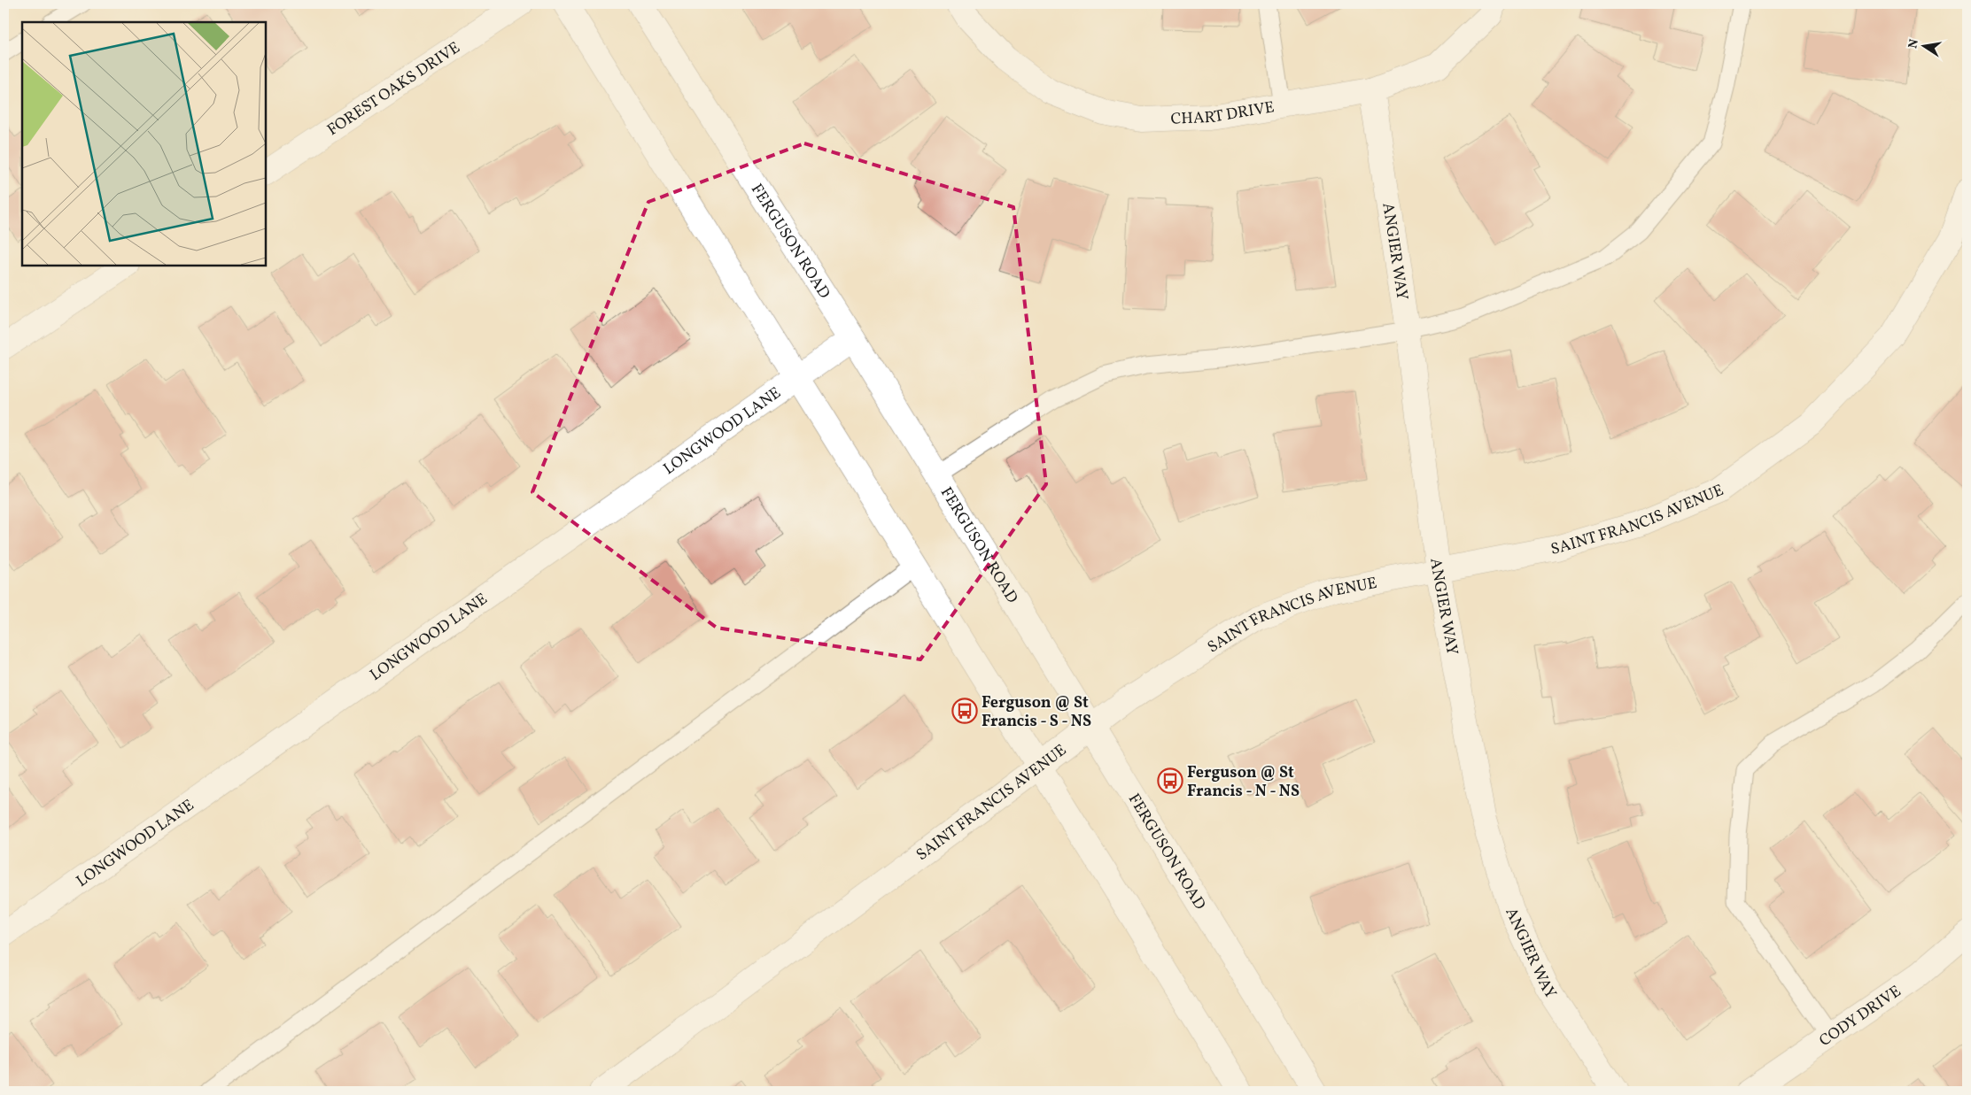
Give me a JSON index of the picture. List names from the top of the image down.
{
  "streets": {
    "street": [
      "FOREST OAKS DRIVE",
      "CHART DRIVE",
      "FERGUSON ROAD",
      "ANGIER WAY",
      "LONGWOOD LANE",
      "SAINT FRANCIS AVENUE",
      "CODY DRIVE"
    ]
  },
  "crossings": [
    ["CHART DRIVE", "ANGIER WAY"],
    ["FERGUSON ROAD", "LONGWOOD LANE"],
    ["FERGUSON ROAD", "SAINT FRANCIS AVENUE"],
    ["ANGIER WAY", "SAINT FRANCIS AVENUE"]
  ],
  "places": {
    "bus stop": ["Ferguson @ St Francis - S - NS", "Ferguson @ St Francis - N - NS"]
  },
  "north": "left"
}
